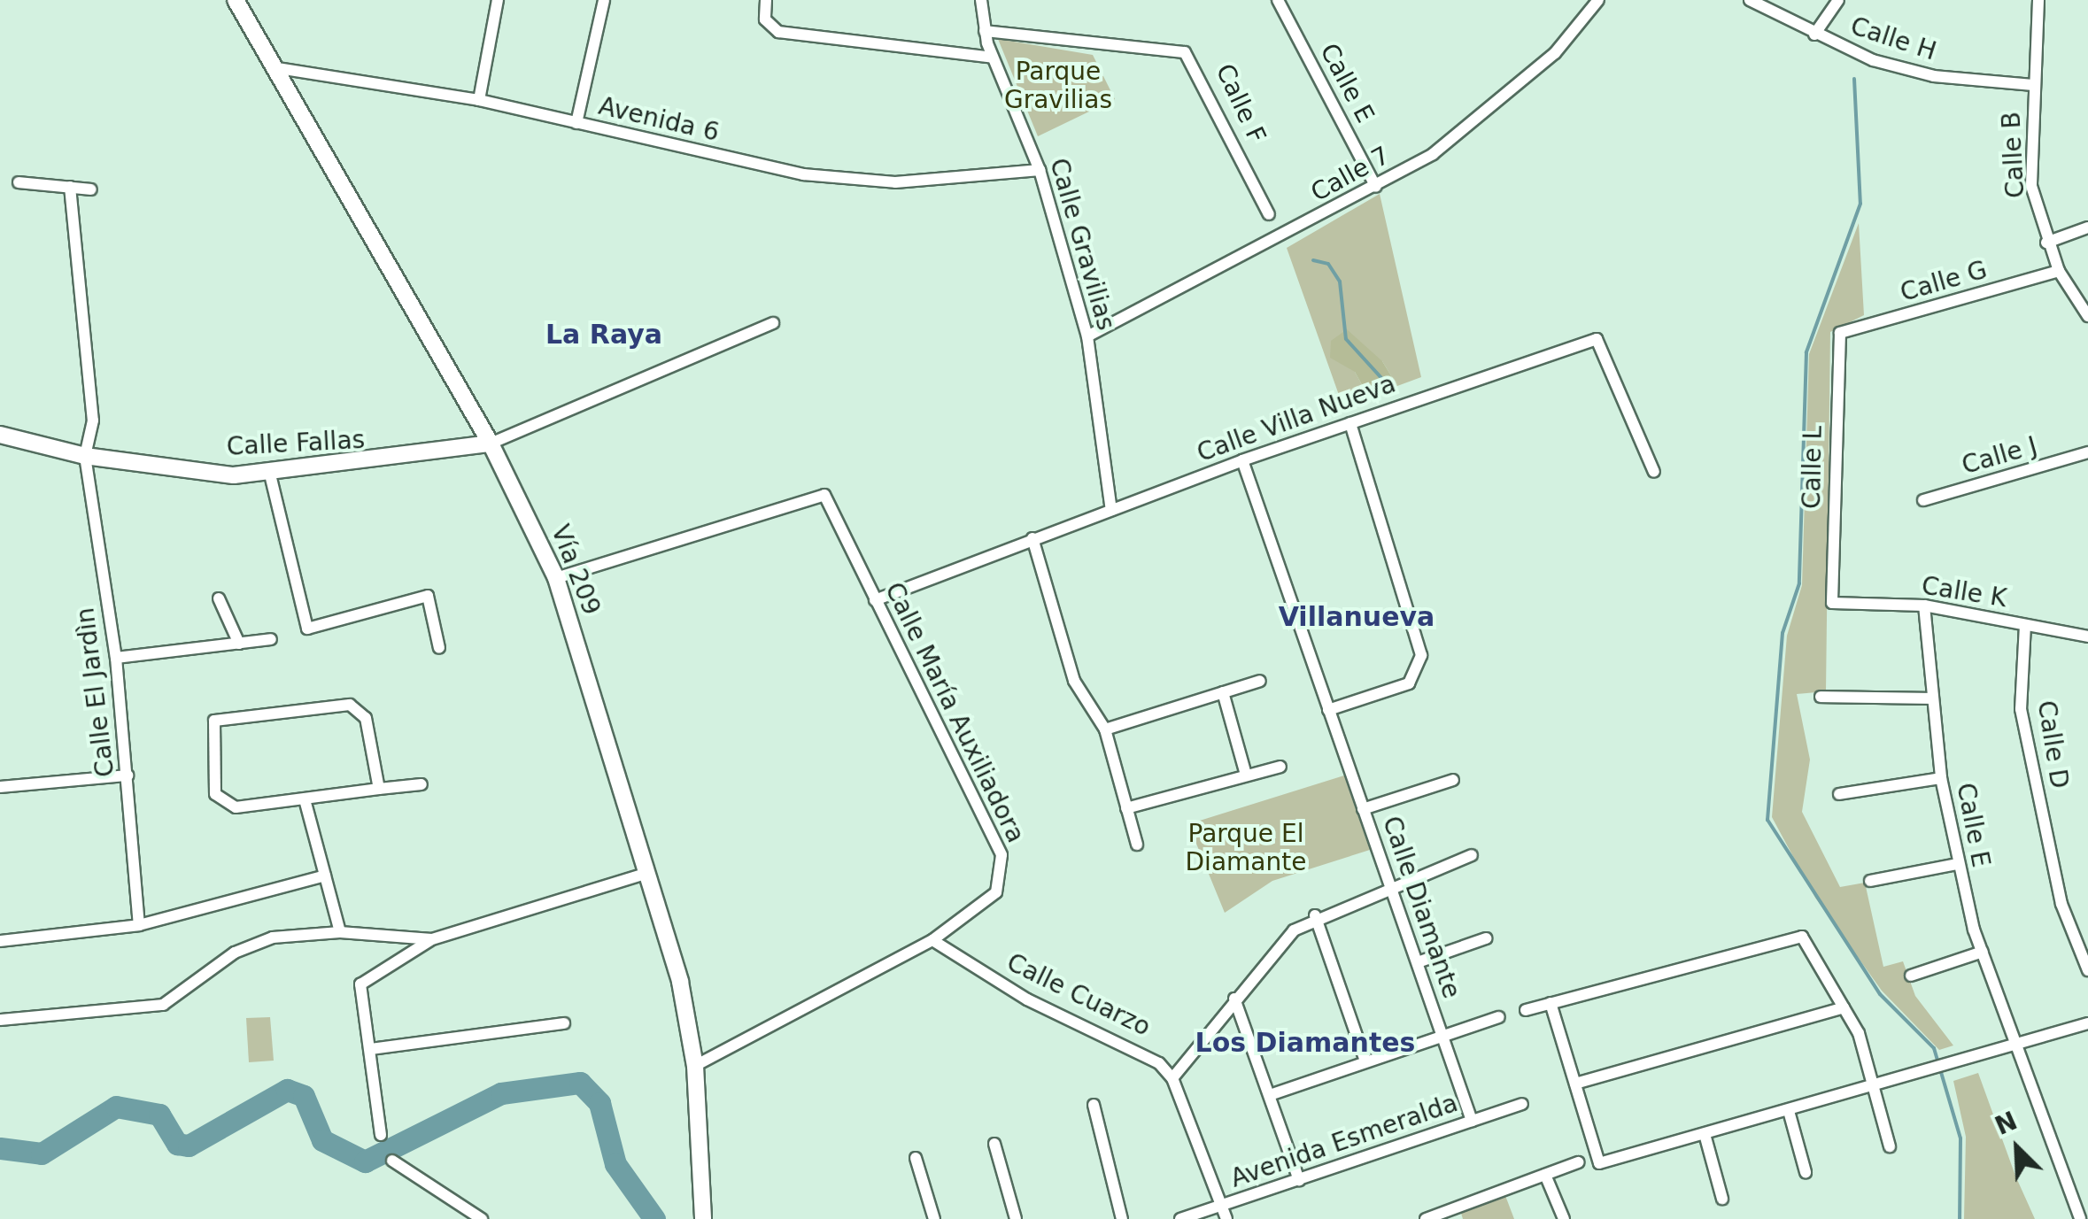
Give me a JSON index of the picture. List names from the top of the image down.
{
  "streets": {
    "main road": ["Calle Fallas", "Vía 209"],
    "street": [
      "Calle H",
      "Calle E",
      "Calle F",
      "Avenida 6",
      "Calle B",
      "Calle 7",
      "Calle Gravilias",
      "Calle G",
      "Calle Villa Nueva",
      "Calle J",
      "Calle L",
      "Calle K",
      "Calle El Jardìn",
      "Calle María Auxiliadora",
      "Calle D",
      "Calle Diamante",
      "Calle Cuarzo",
      "Avenida Esmeralda"
    ]
  },
  "crossings": [
    ["Calle H", "Calle B"],
    ["Calle E", "Calle 7"],
    ["Calle E", "Calle K"],
    ["Calle F", "Calle Gravilias"],
    ["Avenida 6", "Calle Gravilias"],
    ["Avenida 6", "Vía 209"],
    ["Calle B", "Calle G"],
    ["Calle 7", "Calle Gravilias"],
    ["Calle Gravilias", "Calle Villa Nueva"],
    ["Calle G", "Calle L"],
    ["Calle Villa Nueva", "Calle María Auxiliadora"],
    ["Calle Villa Nueva", "Calle Diamante"],
    ["Calle Fallas", "Vía 209"],
    ["Calle Fallas", "Calle El Jardìn"],
    ["Calle L", "Calle K"],
    ["Vía 209", "Calle María Auxiliadora"],
    ["Calle K", "Calle D"],
    ["Calle María Auxiliadora", "Calle Cuarzo"],
    ["Calle Diamante", "Avenida Esmeralda"],
    ["Calle Cuarzo", "Avenida Esmeralda"]
  ],
  "districts": ["La Raya", "Villanueva", "Los Diamantes"],
  "parks": ["Parque Gravilias", "Parque El Diamante"],
  "north": "top left"
}
